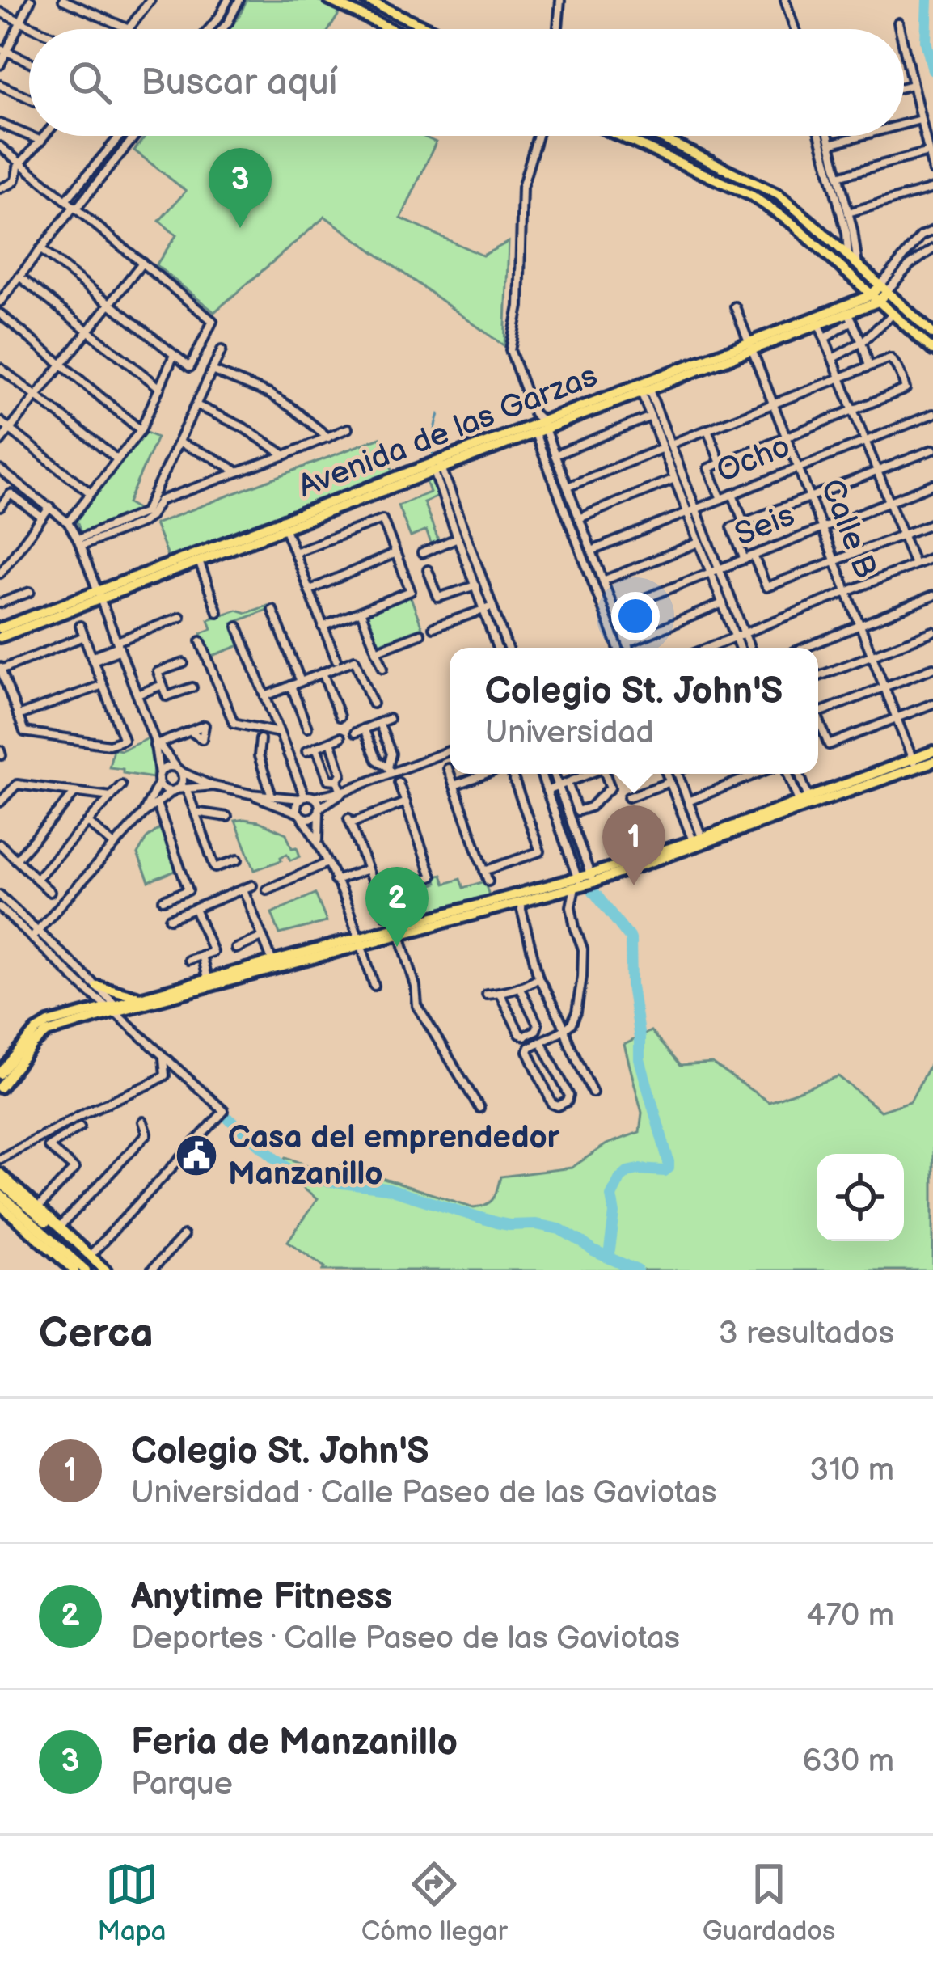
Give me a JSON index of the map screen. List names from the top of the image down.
{
  "streets": {
    "main road": ["Avenida de las Garzas"],
    "street": ["Ocho", "Seis", "Calle B"]
  },
  "crossings": [
    ["Avenida de las Garzas", "Calle B"],
    ["Ocho", "Calle B"],
    ["Seis", "Calle B"]
  ],
  "places": {
    "public building": ["Casa del emprendedor Manzanillo"]
  },
  "page": {
    "search": "Buscar aquí",
    "pins": ["3", "1", "2"],
    "popup": ["Colegio St. John'S", "Universidad"],
    "heading": ["Cerca", "3 resultados"],
    "list": [
      {
        "mark": "1",
        "name": "Colegio St. John'S",
        "note": "Universidad · Calle Paseo de las Gaviotas",
        "value": "310 m"
      },
      {
        "mark": "2",
        "name": "Anytime Fitness",
        "note": "Deportes · Calle Paseo de las Gaviotas",
        "value": "470 m"
      },
      {
        "mark": "3",
        "name": "Feria de Manzanillo",
        "note": "Parque",
        "value": "630 m"
      }
    ],
    "nav": ["Mapa", "Cómo llegar", "Guardados"]
  }
}
